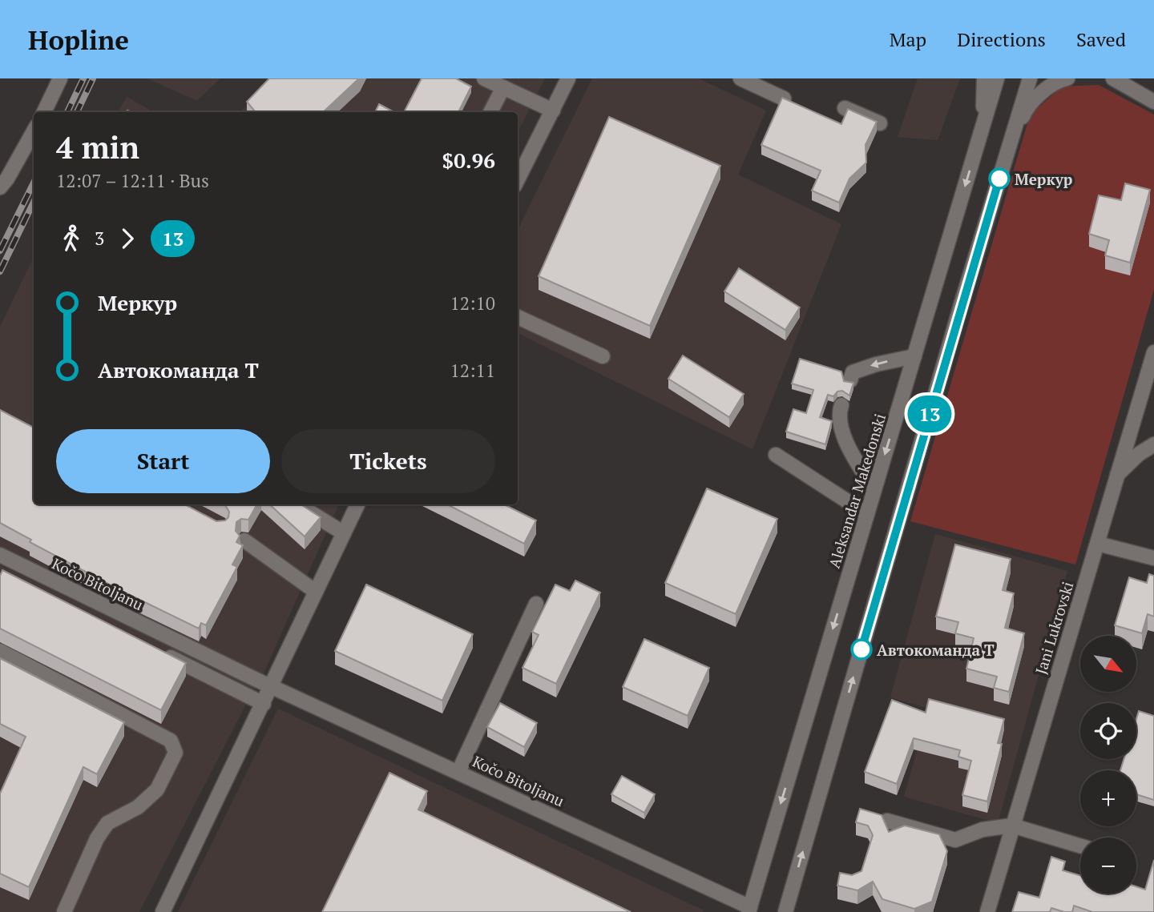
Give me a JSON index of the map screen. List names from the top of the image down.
{
  "streets": {
    "street": ["Aleksandar Makedonski", "Kočo Bitoljanu", "Jani Lukrovski"]
  },
  "crossings": [
    ["Aleksandar Makedonski", "Kočo Bitoljanu"]
  ],
  "places": ["Меркур", "Автокоманда Т"],
  "lines": ["bus line 13"],
  "north": "bottom right",
  "page": {
    "header": "Hopline",
    "nav": ["Map", "Directions", "Saved"],
    "on_map": "13",
    "heading": ["4 min", "12:07 – 12:11 · Bus", "$0.96"],
    "legs": ["3", "13"],
    "list": [
      {
        "name": "Меркур",
        "value": "12:10"
      },
      {
        "name": "Автокоманда Т",
        "value": "12:11"
      }
    ],
    "buttons": ["Start", "Tickets"],
    "map_buttons": ["+", "−"]
  }
}
